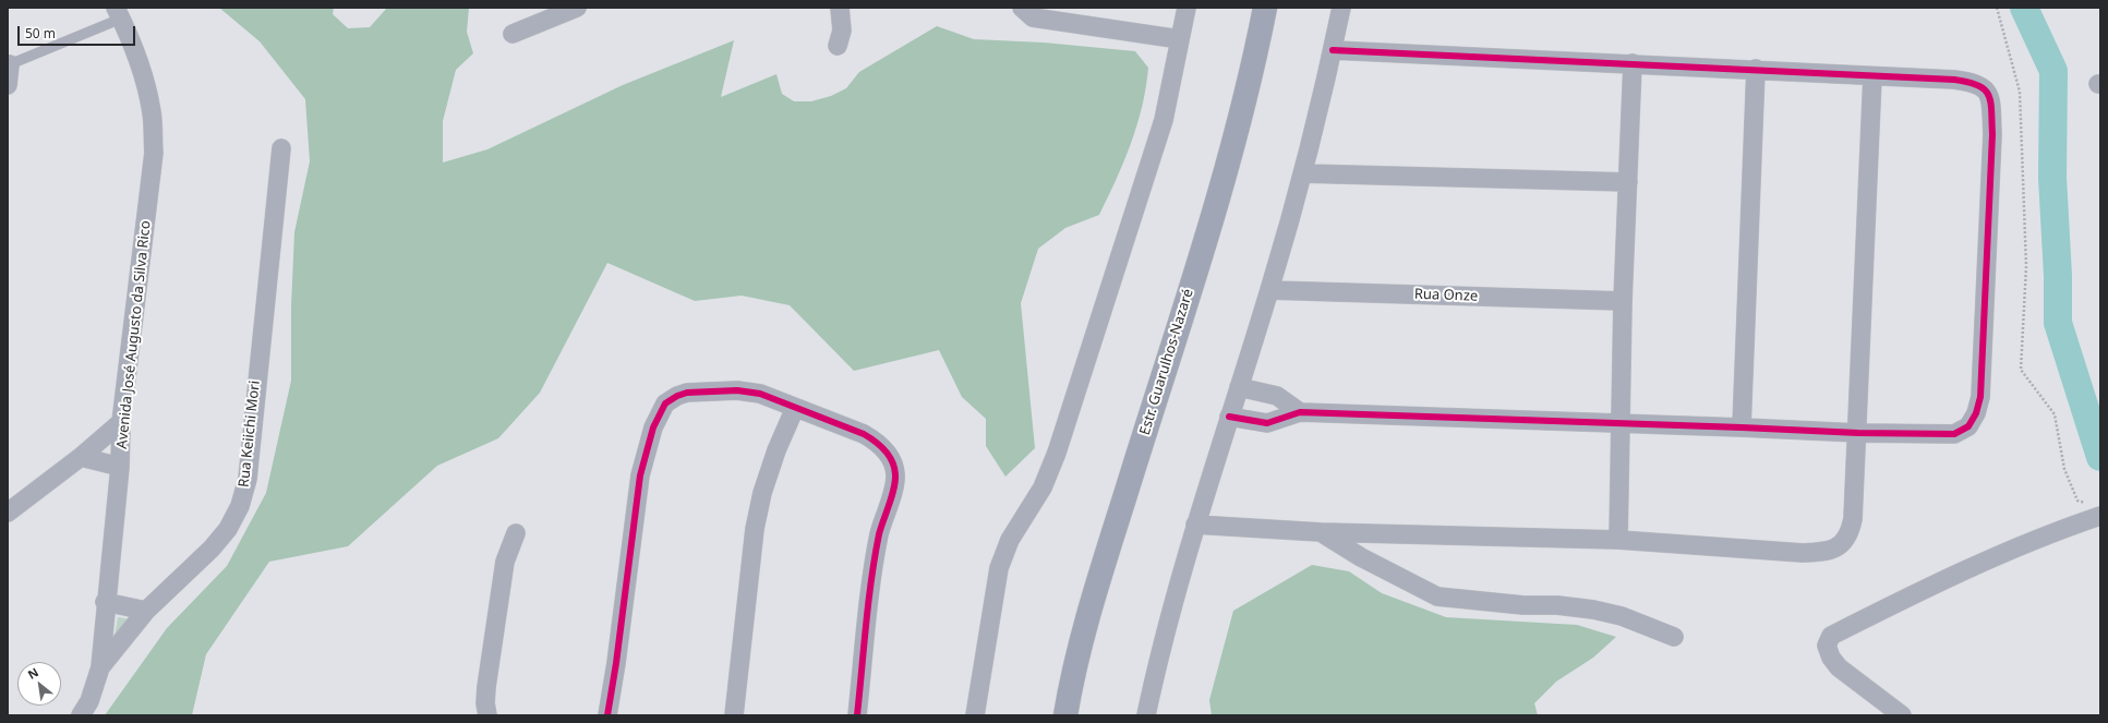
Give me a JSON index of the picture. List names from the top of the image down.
{
  "streets": {
    "main road": ["Estr. Guarulhos-Nazaré"],
    "street": ["Rua Onze", "Avenida José Augusto da Silva Rico", "Rua Keiichi Mori"]
  },
  "crossings": [
    ["Avenida José Augusto da Silva Rico", "Rua Keiichi Mori"]
  ],
  "scale_bar": "50 m",
  "north": "top left"
}
